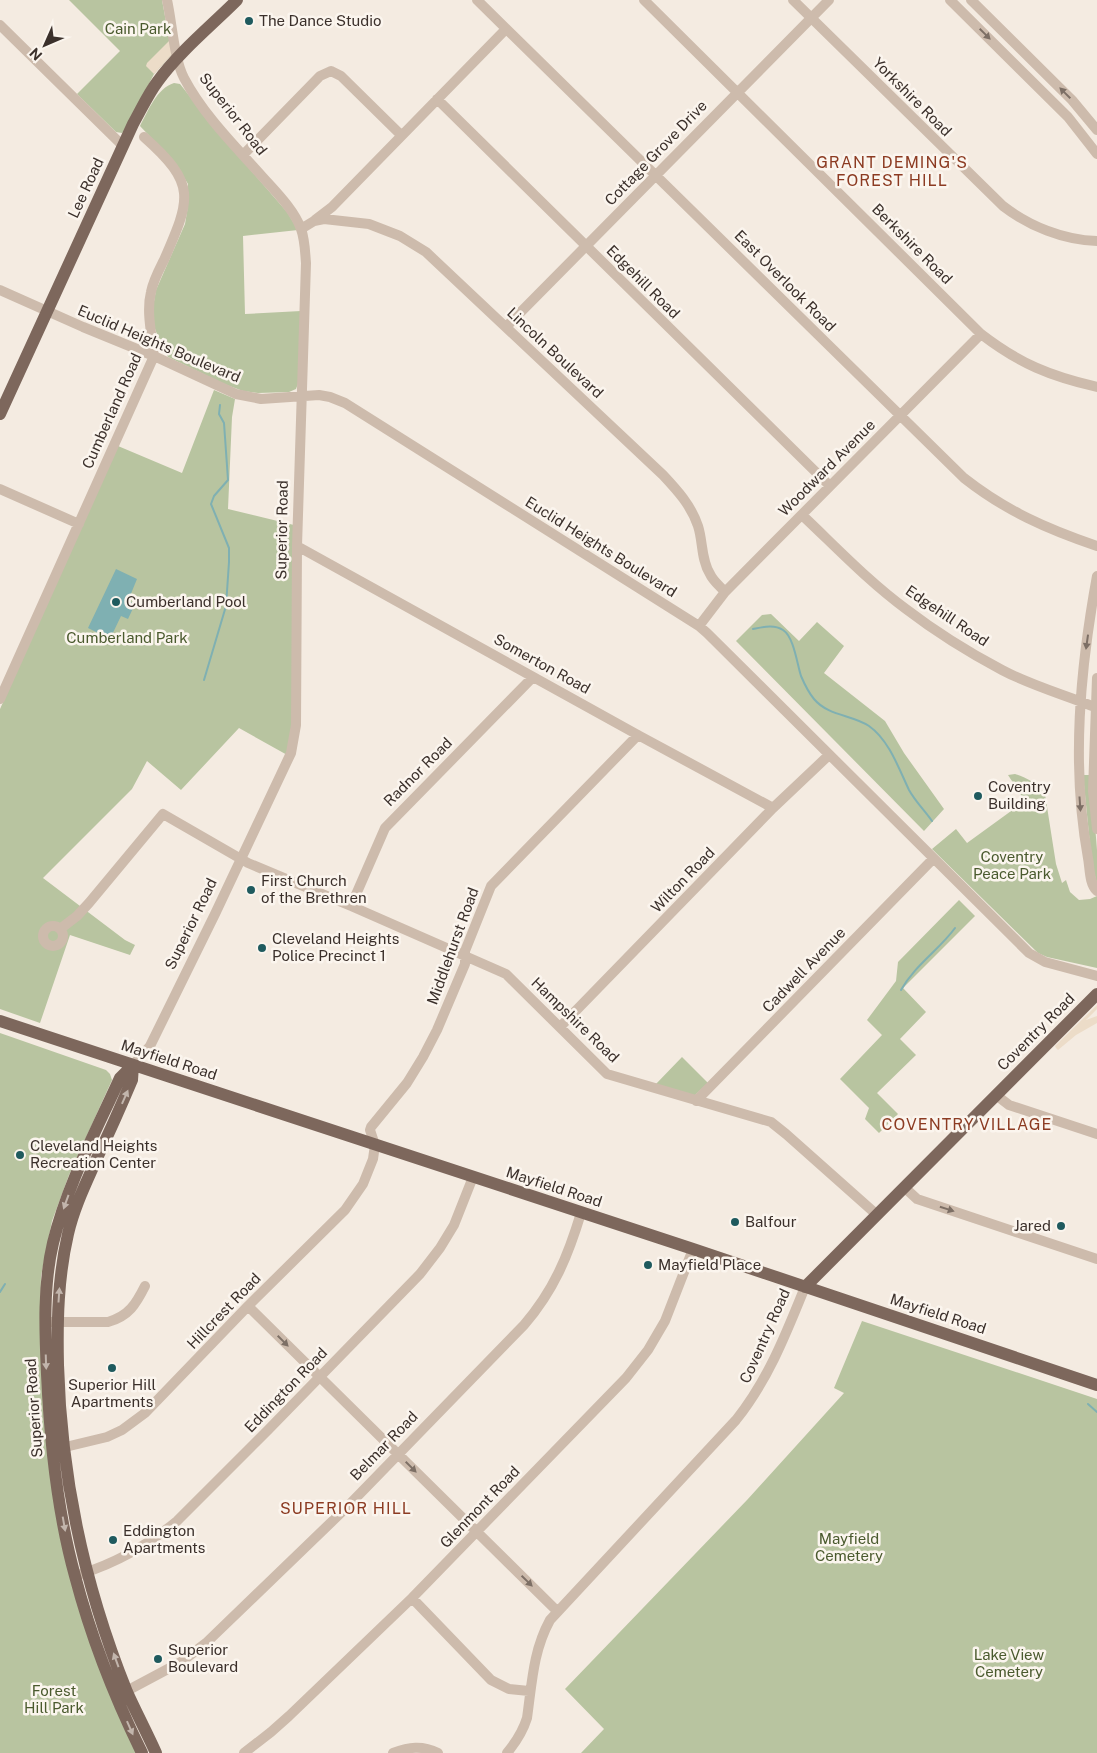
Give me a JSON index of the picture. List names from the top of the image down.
{
  "streets": {
    "main road": [
      "Superior Road",
      "Lee Road",
      "Coventry Road",
      "Mayfield Road"
    ],
    "street": [
      "Yorkshire Road",
      "Cottage Grove Drive",
      "Berkshire Road",
      "East Overlook Road",
      "Edgehill Road",
      "Euclid Heights Boulevard",
      "Lincoln Boulevard",
      "Cumberland Road",
      "Woodward Avenue",
      "Somerton Road",
      "Radnor Road",
      "Wilton Road",
      "Middlehurst Road",
      "Cadwell Avenue",
      "Hampshire Road",
      "Hillcrest Road",
      "Eddington Road",
      "Belmar Road",
      "Glenmont Road"
    ]
  },
  "crossings": [
    ["Yorkshire Road", "Cottage Grove Drive"],
    ["Superior Road", "Lee Road"],
    ["Superior Road", "Euclid Heights Boulevard"],
    ["Superior Road", "Lincoln Boulevard"],
    ["Superior Road", "Somerton Road"],
    ["Superior Road", "Hampshire Road"],
    ["Superior Road", "Mayfield Road"],
    ["Superior Road", "Hillcrest Road"],
    ["Superior Road", "Eddington Road"],
    ["Superior Road", "Belmar Road"],
    ["Cottage Grove Drive", "Berkshire Road"],
    ["Cottage Grove Drive", "East Overlook Road"],
    ["Cottage Grove Drive", "Edgehill Road"],
    ["Cottage Grove Drive", "Lincoln Boulevard"],
    ["Lee Road", "Euclid Heights Boulevard"],
    ["Berkshire Road", "Woodward Avenue"],
    ["East Overlook Road", "Woodward Avenue"],
    ["Edgehill Road", "Woodward Avenue"],
    ["Euclid Heights Boulevard", "Cumberland Road"],
    ["Euclid Heights Boulevard", "Woodward Avenue"],
    ["Euclid Heights Boulevard", "Wilton Road"],
    ["Euclid Heights Boulevard", "Cadwell Avenue"],
    ["Lincoln Boulevard", "Woodward Avenue"],
    ["Somerton Road", "Radnor Road"],
    ["Somerton Road", "Wilton Road"],
    ["Somerton Road", "Middlehurst Road"],
    ["Radnor Road", "Hampshire Road"],
    ["Wilton Road", "Hampshire Road"],
    ["Middlehurst Road", "Hampshire Road"],
    ["Middlehurst Road", "Mayfield Road"],
    ["Middlehurst Road", "Hillcrest Road"],
    ["Cadwell Avenue", "Hampshire Road"],
    ["Hampshire Road", "Coventry Road"],
    ["Coventry Road", "Mayfield Road"],
    ["Mayfield Road", "Hillcrest Road"],
    ["Mayfield Road", "Eddington Road"],
    ["Mayfield Road", "Belmar Road"],
    ["Mayfield Road", "Glenmont Road"]
  ],
  "districts": ["GRANT DEMING'S FOREST HILL", "COVENTRY VILLAGE", "SUPERIOR HILL"],
  "parks": [
    "Cain Park",
    "Cumberland Park",
    "Coventry Peace Park",
    "Mayfield Cemetery",
    "Lake View Cemetery",
    "Forest Hill Park"
  ],
  "places": [
    "The Dance Studio",
    "Cumberland Pool",
    "Coventry Building",
    "First Church of the Brethren",
    "Cleveland Heights Police Precinct 1",
    "Cleveland Heights Recreation Center",
    "Balfour",
    "Jared",
    "Mayfield Place",
    "Superior Hill Apartments",
    "Eddington Apartments",
    "Superior Boulevard"
  ],
  "north": "bottom left"
}
